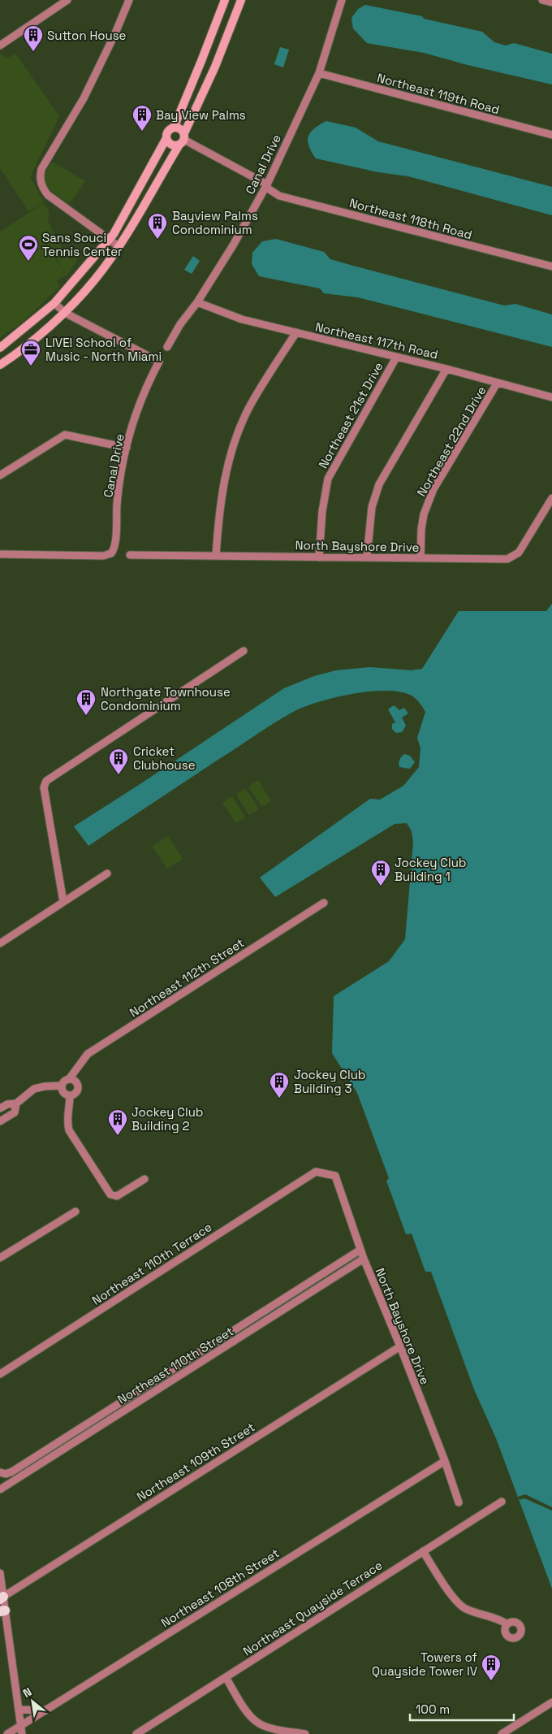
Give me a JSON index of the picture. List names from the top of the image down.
{
  "streets": {
    "street": [
      "Northeast 119th Road",
      "Canal Drive",
      "Northeast 118th Road",
      "Northeast 117th Road",
      "Northeast 21st Drive",
      "Northeast 22nd Drive",
      "North Bayshore Drive",
      "Northeast 112th Street",
      "Northeast 110th Terrace",
      "Northeast 110th Street",
      "Northeast 109th Street",
      "Northeast 108th Street",
      "Northeast Quayside Terrace"
    ]
  },
  "crossings": [
    ["Northeast 119th Road", "Canal Drive"],
    ["Canal Drive", "Northeast 118th Road"],
    ["Canal Drive", "Northeast 117th Road"],
    ["Northeast 117th Road", "Northeast 21st Drive"],
    ["Northeast 117th Road", "Northeast 22nd Drive"],
    ["Northeast 21st Drive", "North Bayshore Drive"],
    ["Northeast 22nd Drive", "North Bayshore Drive"],
    ["North Bayshore Drive", "Northeast 110th Terrace"],
    ["North Bayshore Drive", "Northeast 110th Street"],
    ["North Bayshore Drive", "Northeast 109th Street"],
    ["North Bayshore Drive", "Northeast 108th Street"]
  ],
  "places": {
    "building": [
      "Sutton House",
      "Bay View Palms",
      "Bayview Palms Condominium",
      "Northgate Townhouse Condominium",
      "Cricket Clubhouse",
      "Jockey Club Building 1",
      "Jockey Club Building 3",
      "Jockey Club Building 2",
      "Towers of Quayside Tower IV"
    ],
    "sports": ["Sans Souci Tennis Center"],
    "office": ["LIVE! School of Music - North Miami"]
  },
  "scale_bar": "100 m",
  "north": "top left"
}
